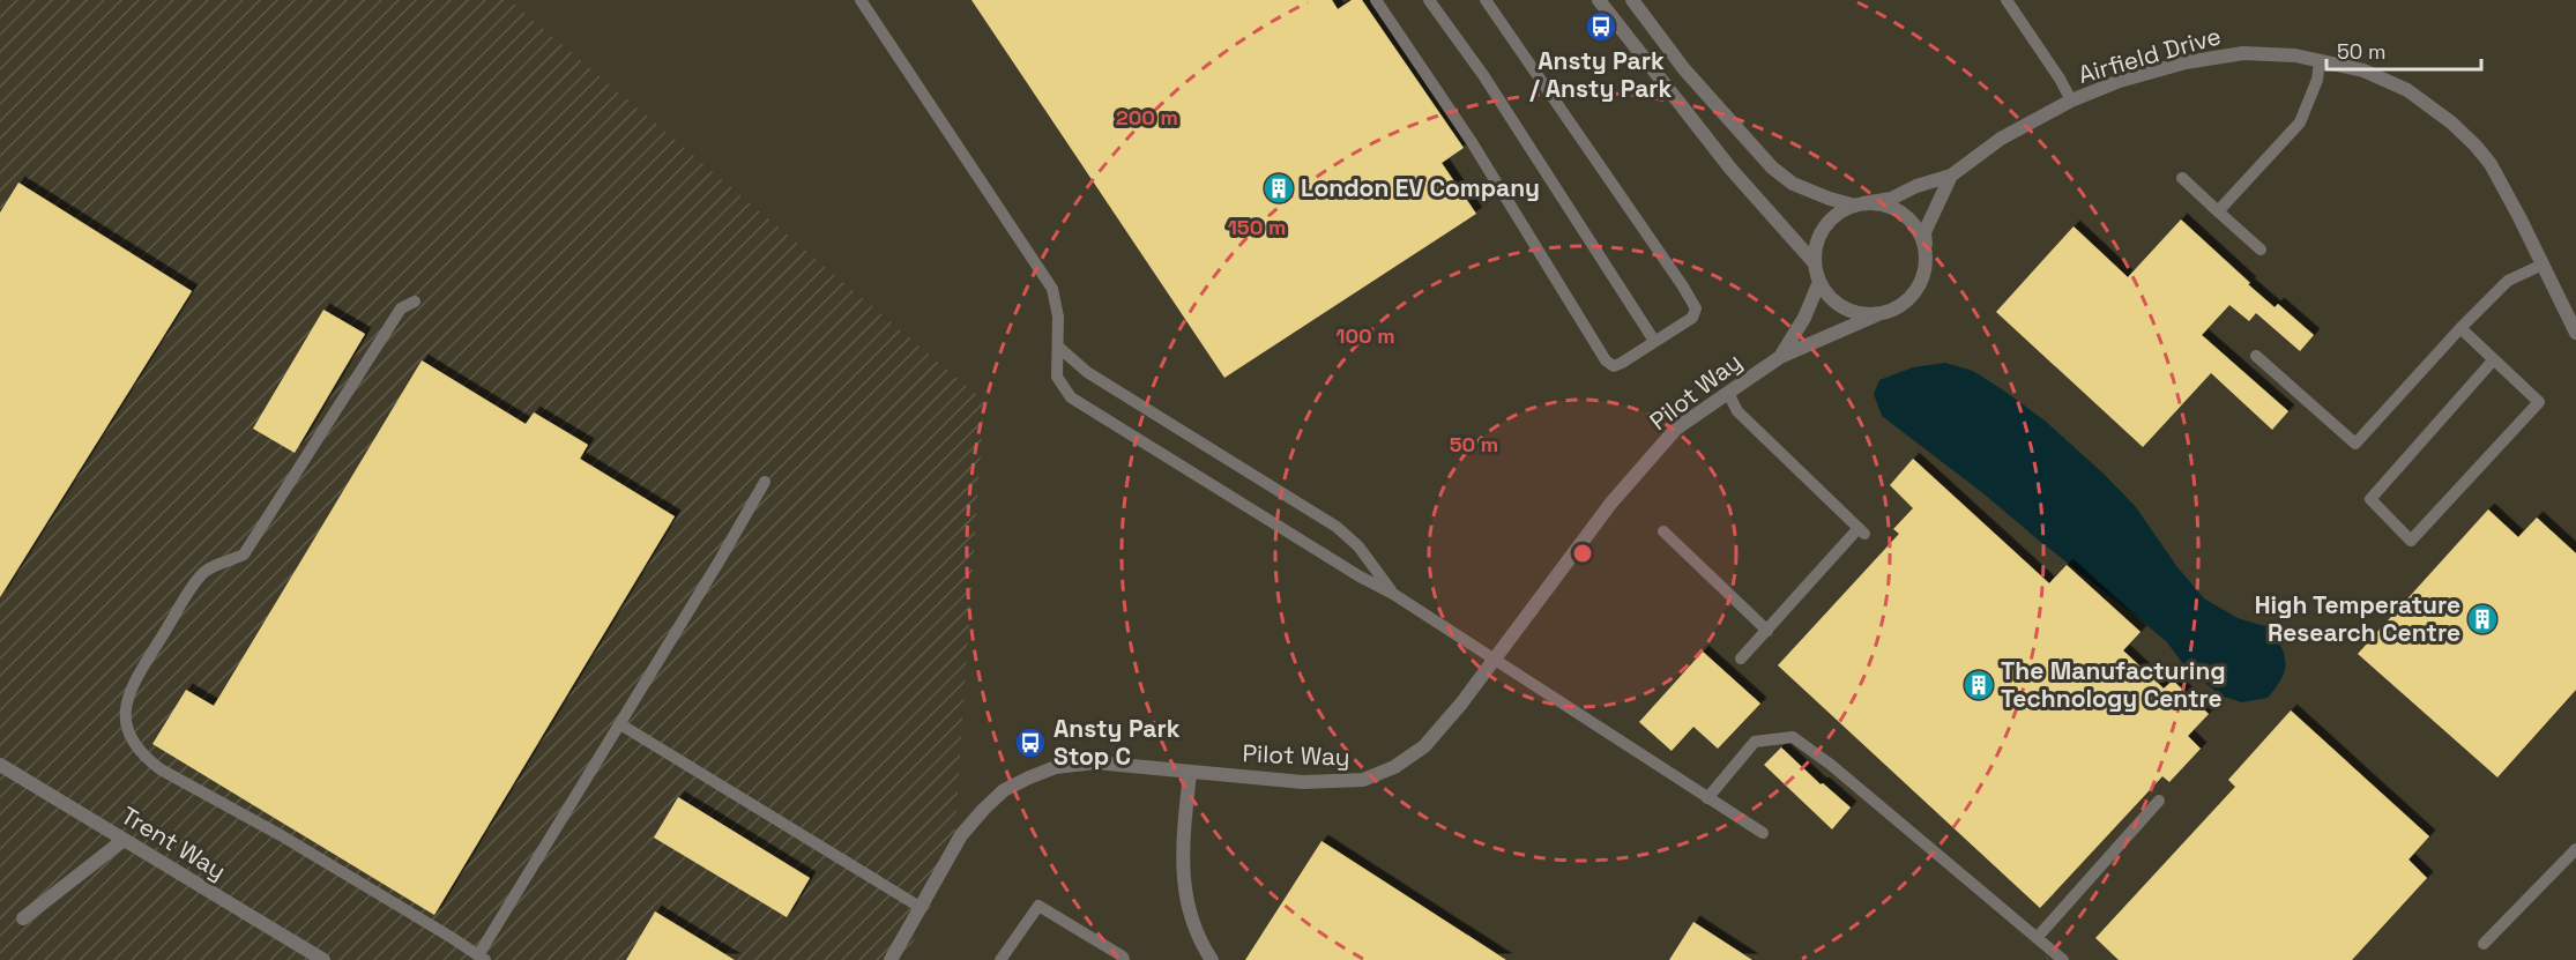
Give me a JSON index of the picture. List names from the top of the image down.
{
  "streets": {
    "street": ["Airfield Drive", "Pilot Way", "Trent Way"]
  },
  "crossings": [
    ["Airfield Drive", "Pilot Way"]
  ],
  "places": {
    "bus stop": ["Ansty Park / Ansty Park", "Ansty Park Stop C"],
    "building": ["London EV Company", "High Temperature Research Centre", "The Manufacturing Technology Centre"]
  },
  "scale_bar": "50 m",
  "rings": [
    "200 m",
    "150 m",
    "100 m",
    "50 m"
  ]
}
